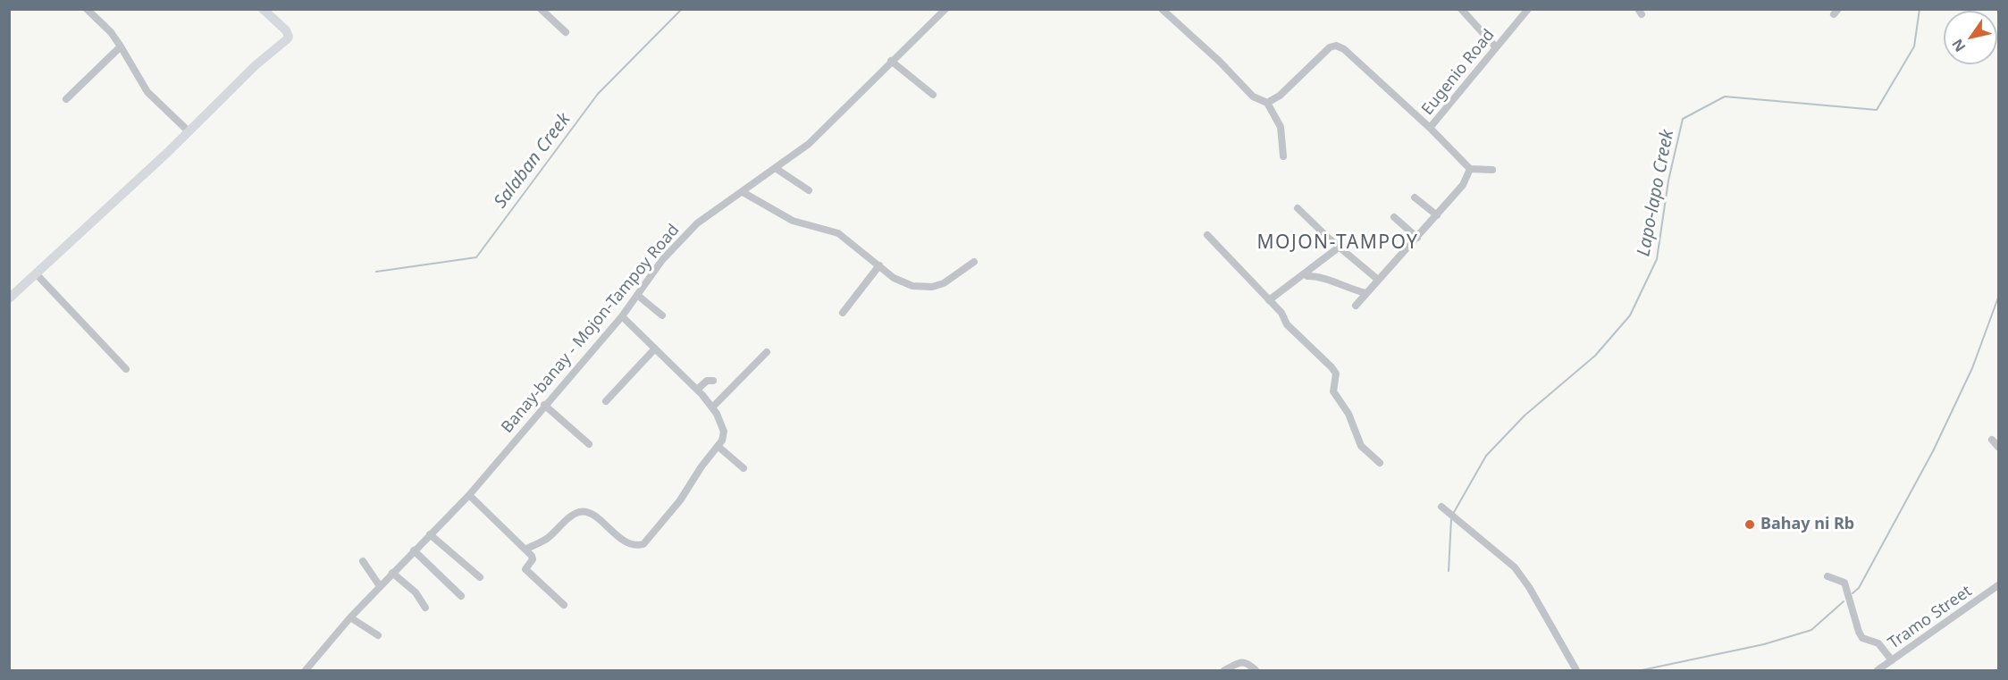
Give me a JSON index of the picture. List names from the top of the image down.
{
  "streets": {
    "street": ["Eugenio Road", "Banay-banay - Mojon-Tampoy Road", "Tramo Street"]
  },
  "districts": ["MOJON-TAMPOY"],
  "water": ["Salaban Creek", "Lapo-lapo Creek"],
  "places": ["Bahay ni Rb"],
  "north": "bottom left"
}
